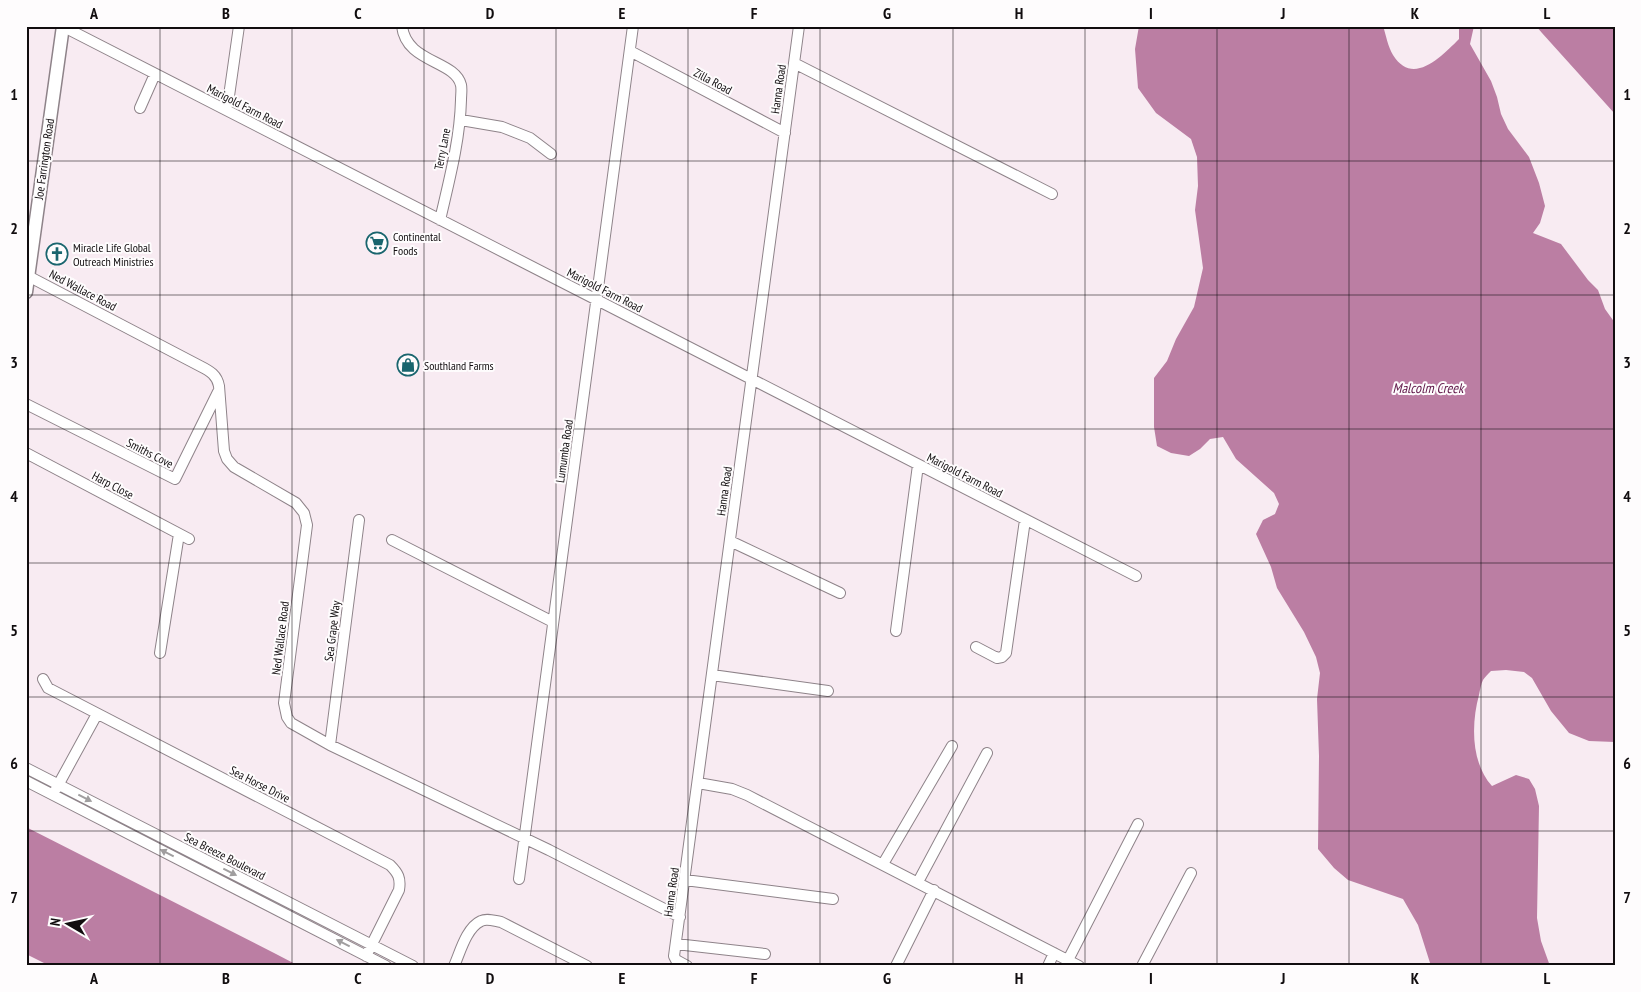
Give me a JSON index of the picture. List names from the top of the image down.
{
  "streets": {
    "main road": ["Joe Farrington Road"],
    "street": [
      "Zilla Road",
      "Hanna Road",
      "Marigold Farm Road",
      "Terry Lane",
      "Ned Wallace Road",
      "Lumumba Road",
      "Smiths Cove",
      "Harp Close",
      "Sea Grape Way",
      "Sea Horse Drive",
      "Sea Breeze Boulevard"
    ]
  },
  "crossings": [
    ["Zilla Road", "Hanna Road"],
    ["Zilla Road", "Lumumba Road"],
    ["Hanna Road", "Marigold Farm Road"],
    ["Hanna Road", "Ned Wallace Road"],
    ["Marigold Farm Road", "Terry Lane"],
    ["Marigold Farm Road", "Joe Farrington Road"],
    ["Marigold Farm Road", "Lumumba Road"],
    ["Joe Farrington Road", "Ned Wallace Road"],
    ["Ned Wallace Road", "Lumumba Road"],
    ["Ned Wallace Road", "Smiths Cove"],
    ["Ned Wallace Road", "Sea Grape Way"],
    ["Sea Horse Drive", "Sea Breeze Boulevard"]
  ],
  "water": ["Malcolm Creek"],
  "places": {
    "supermarket": ["Continental Foods"],
    "church": ["Miracle Life Global Outreach Ministries"],
    "shop": ["Southland Farms"]
  },
  "north": "left",
  "grid": {
    "columns": [
      "A",
      "B",
      "C",
      "D",
      "E",
      "F",
      "G",
      "H",
      "I",
      "J",
      "K",
      "L"
    ],
    "rows": [
      "1",
      "2",
      "3",
      "4",
      "5",
      "6",
      "7"
    ]
  }
}
